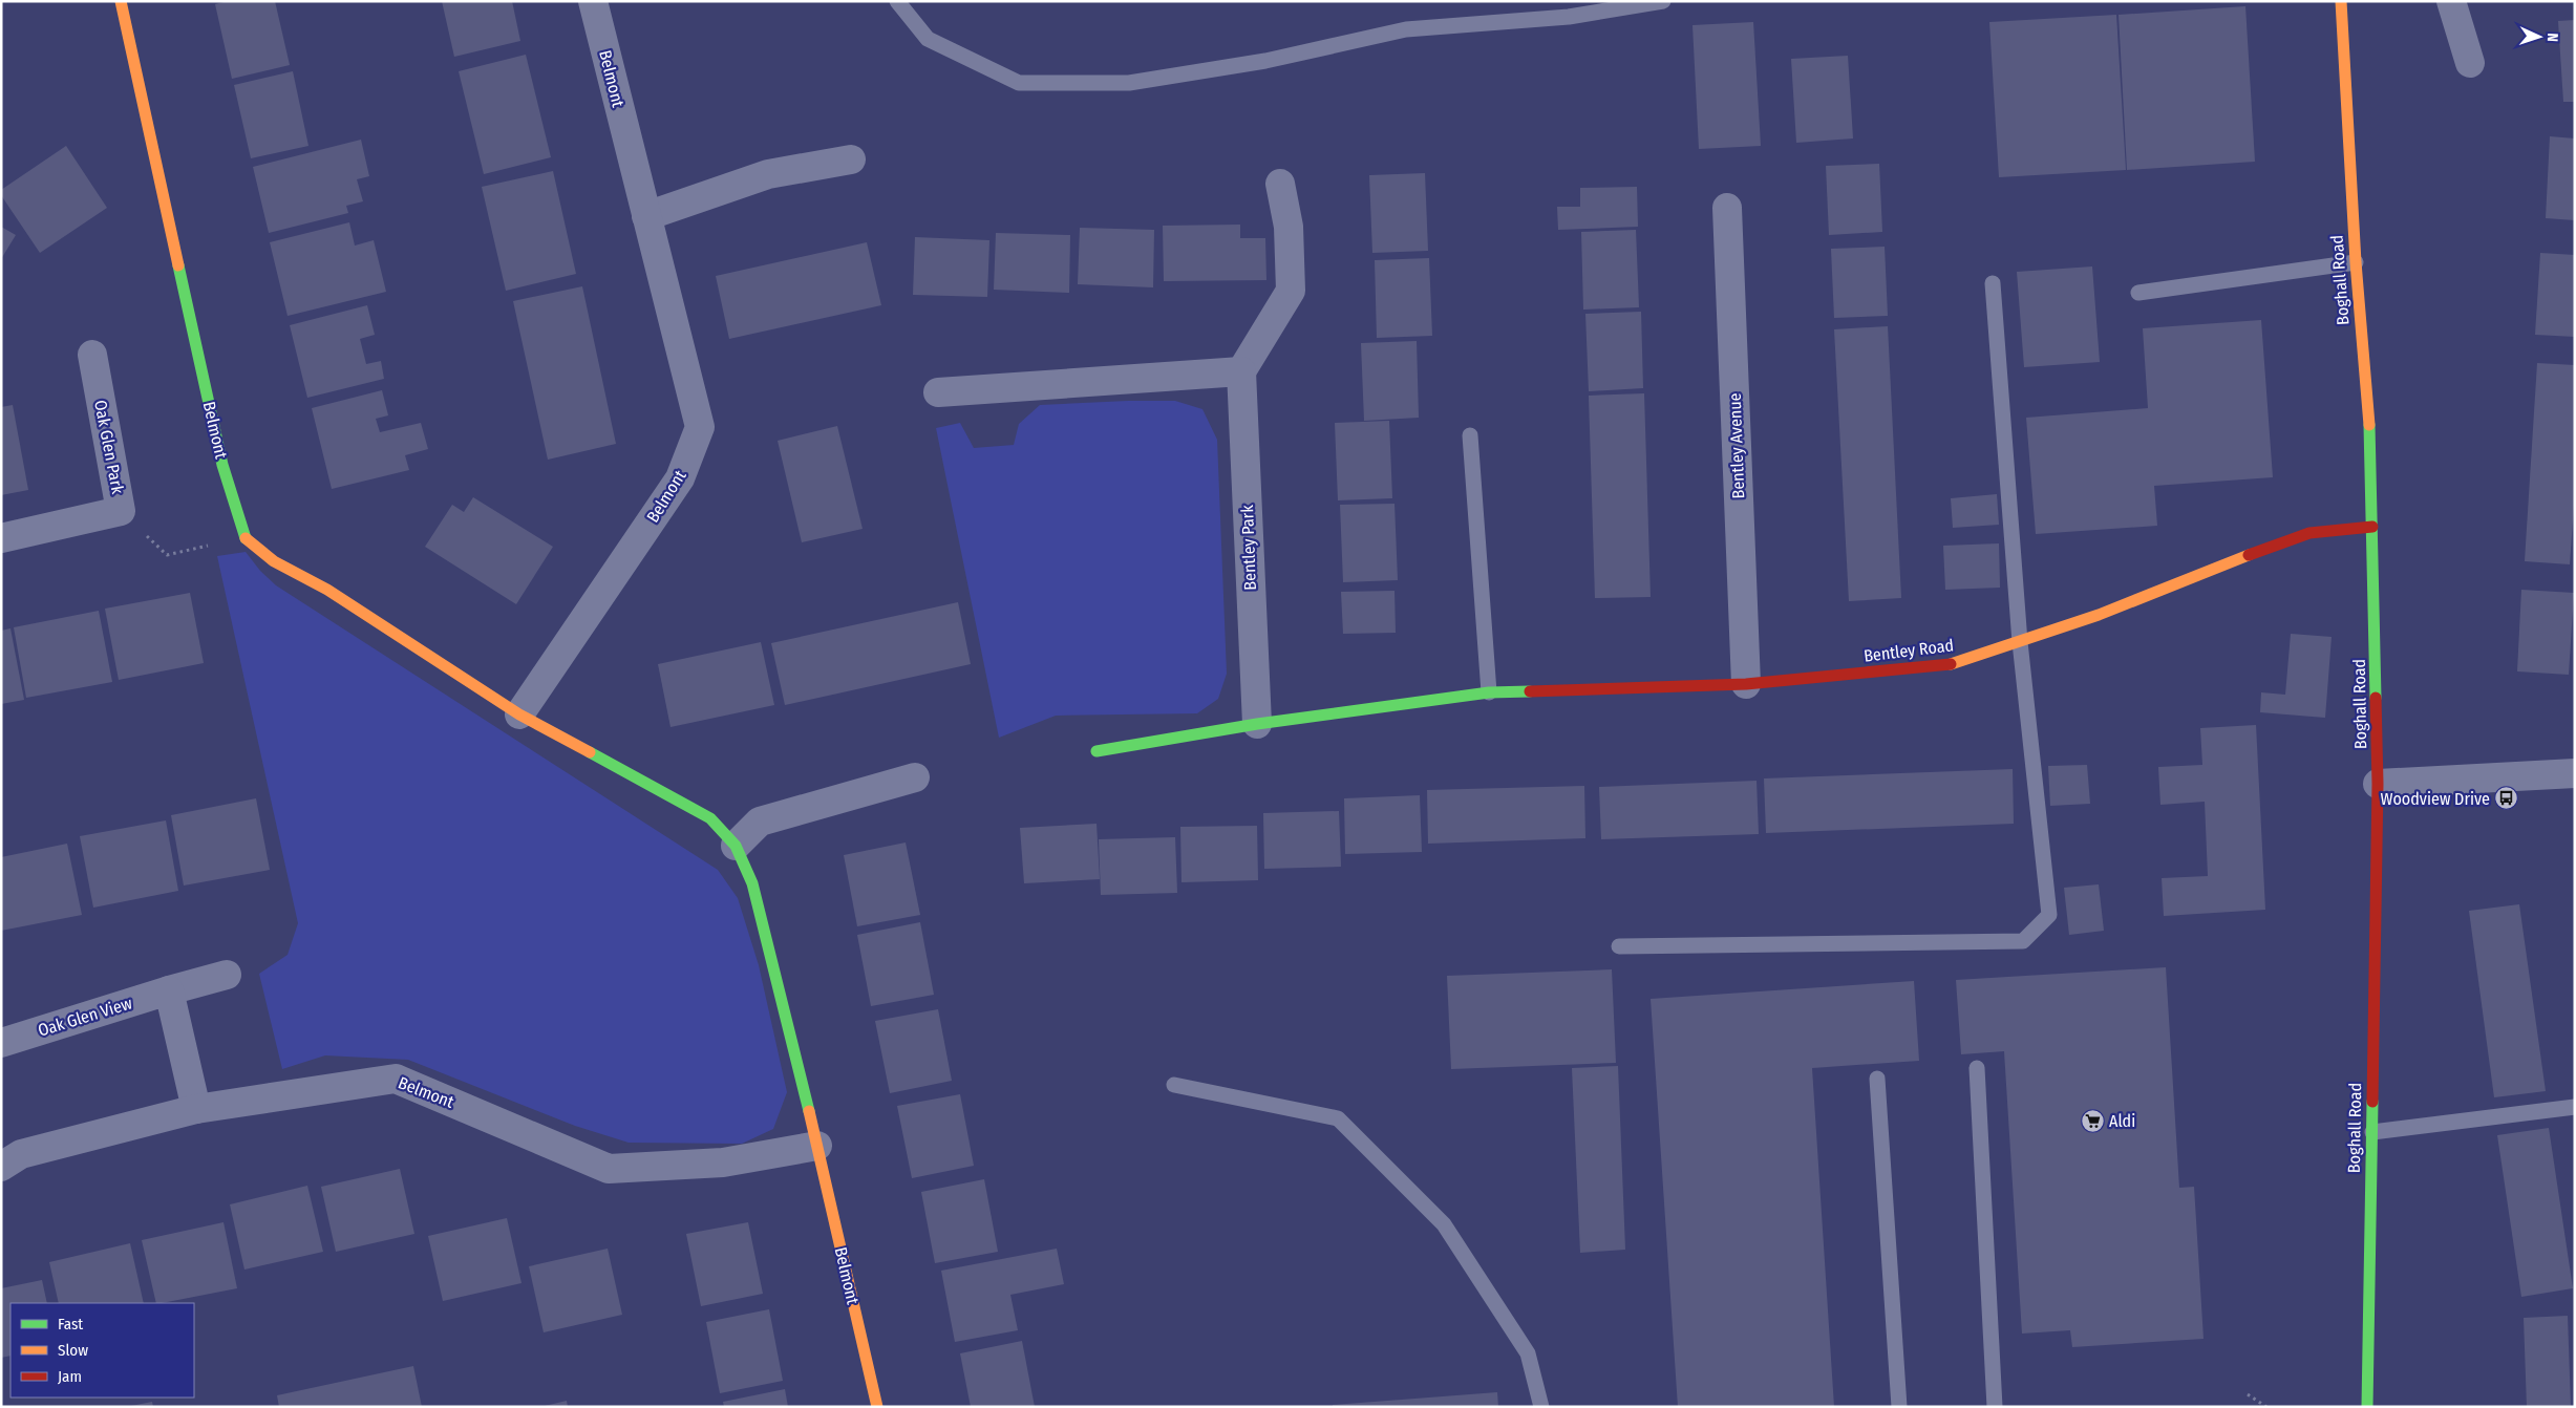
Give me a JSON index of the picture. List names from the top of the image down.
{
  "streets": {
    "street": [
      "Belmont",
      "Boghall Road",
      "Bentley Avenue",
      "Oak Glen Park",
      "Bentley Park",
      "Bentley Road",
      "Oak Glen View"
    ]
  },
  "crossings": [
    ["Boghall Road", "Bentley Road"],
    ["Bentley Avenue", "Bentley Road"]
  ],
  "places": {
    "bus stop": ["Woodview Drive"],
    "supermarket": ["Aldi"]
  },
  "legend": ["Fast", "Slow", "Jam"],
  "north": "right"
}
